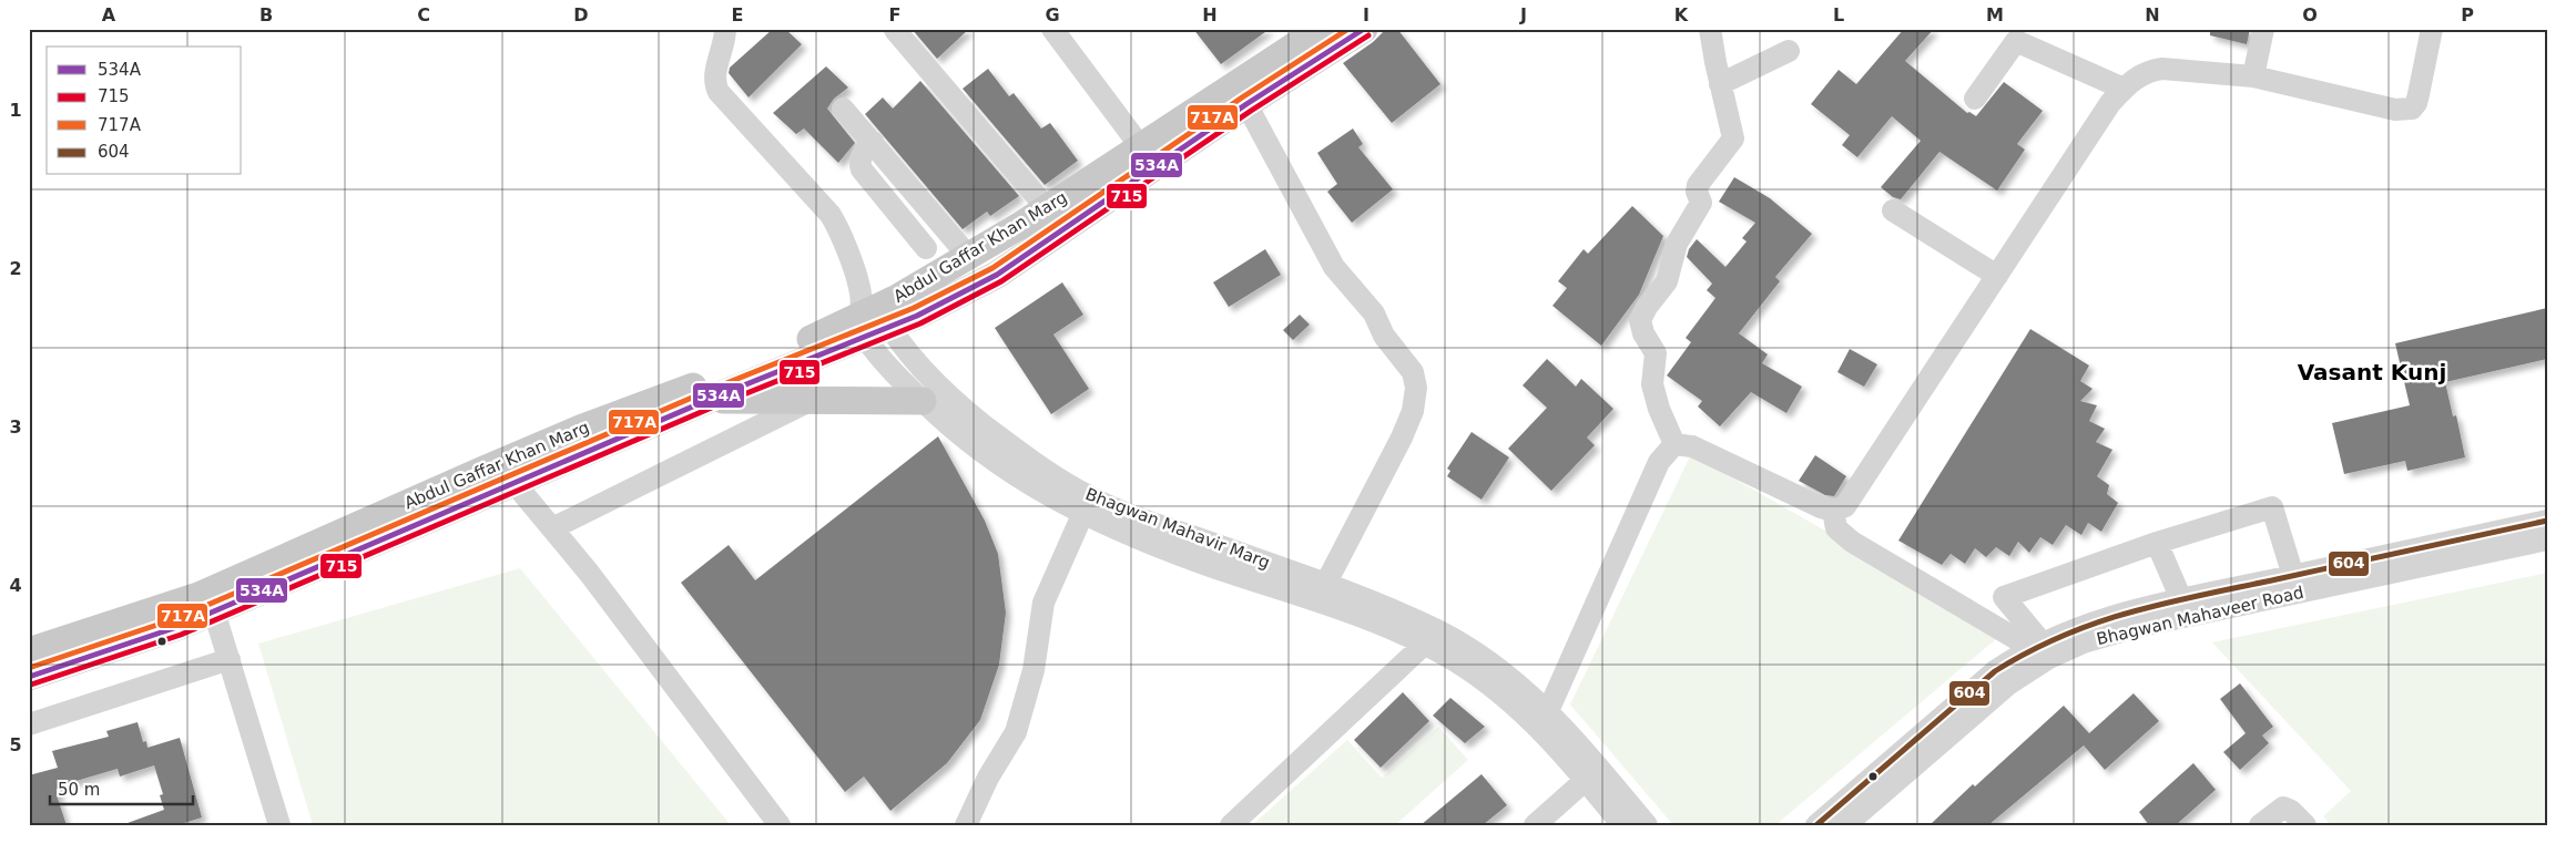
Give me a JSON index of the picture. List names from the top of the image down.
{
  "streets": {
    "main road": ["Abdul Gaffar Khan Marg"],
    "street": ["Bhagwan Mahavir Marg", "Bhagwan Mahaveer Road"]
  },
  "crossings": [
    ["Abdul Gaffar Khan Marg", "Bhagwan Mahavir Marg"]
  ],
  "districts": ["Vasant Kunj"],
  "lines": [
    "transit line 534A",
    "transit line 717A",
    "transit line 715",
    "transit line 604"
  ],
  "legend": [
    "534A",
    "715",
    "717A",
    "604"
  ],
  "scale_bar": "50 m",
  "grid": {
    "columns": [
      "A",
      "B",
      "C",
      "D",
      "E",
      "F",
      "G",
      "H",
      "I",
      "J",
      "K",
      "L",
      "M",
      "N",
      "O",
      "P"
    ],
    "rows": [
      "1",
      "2",
      "3",
      "4",
      "5"
    ]
  }
}
